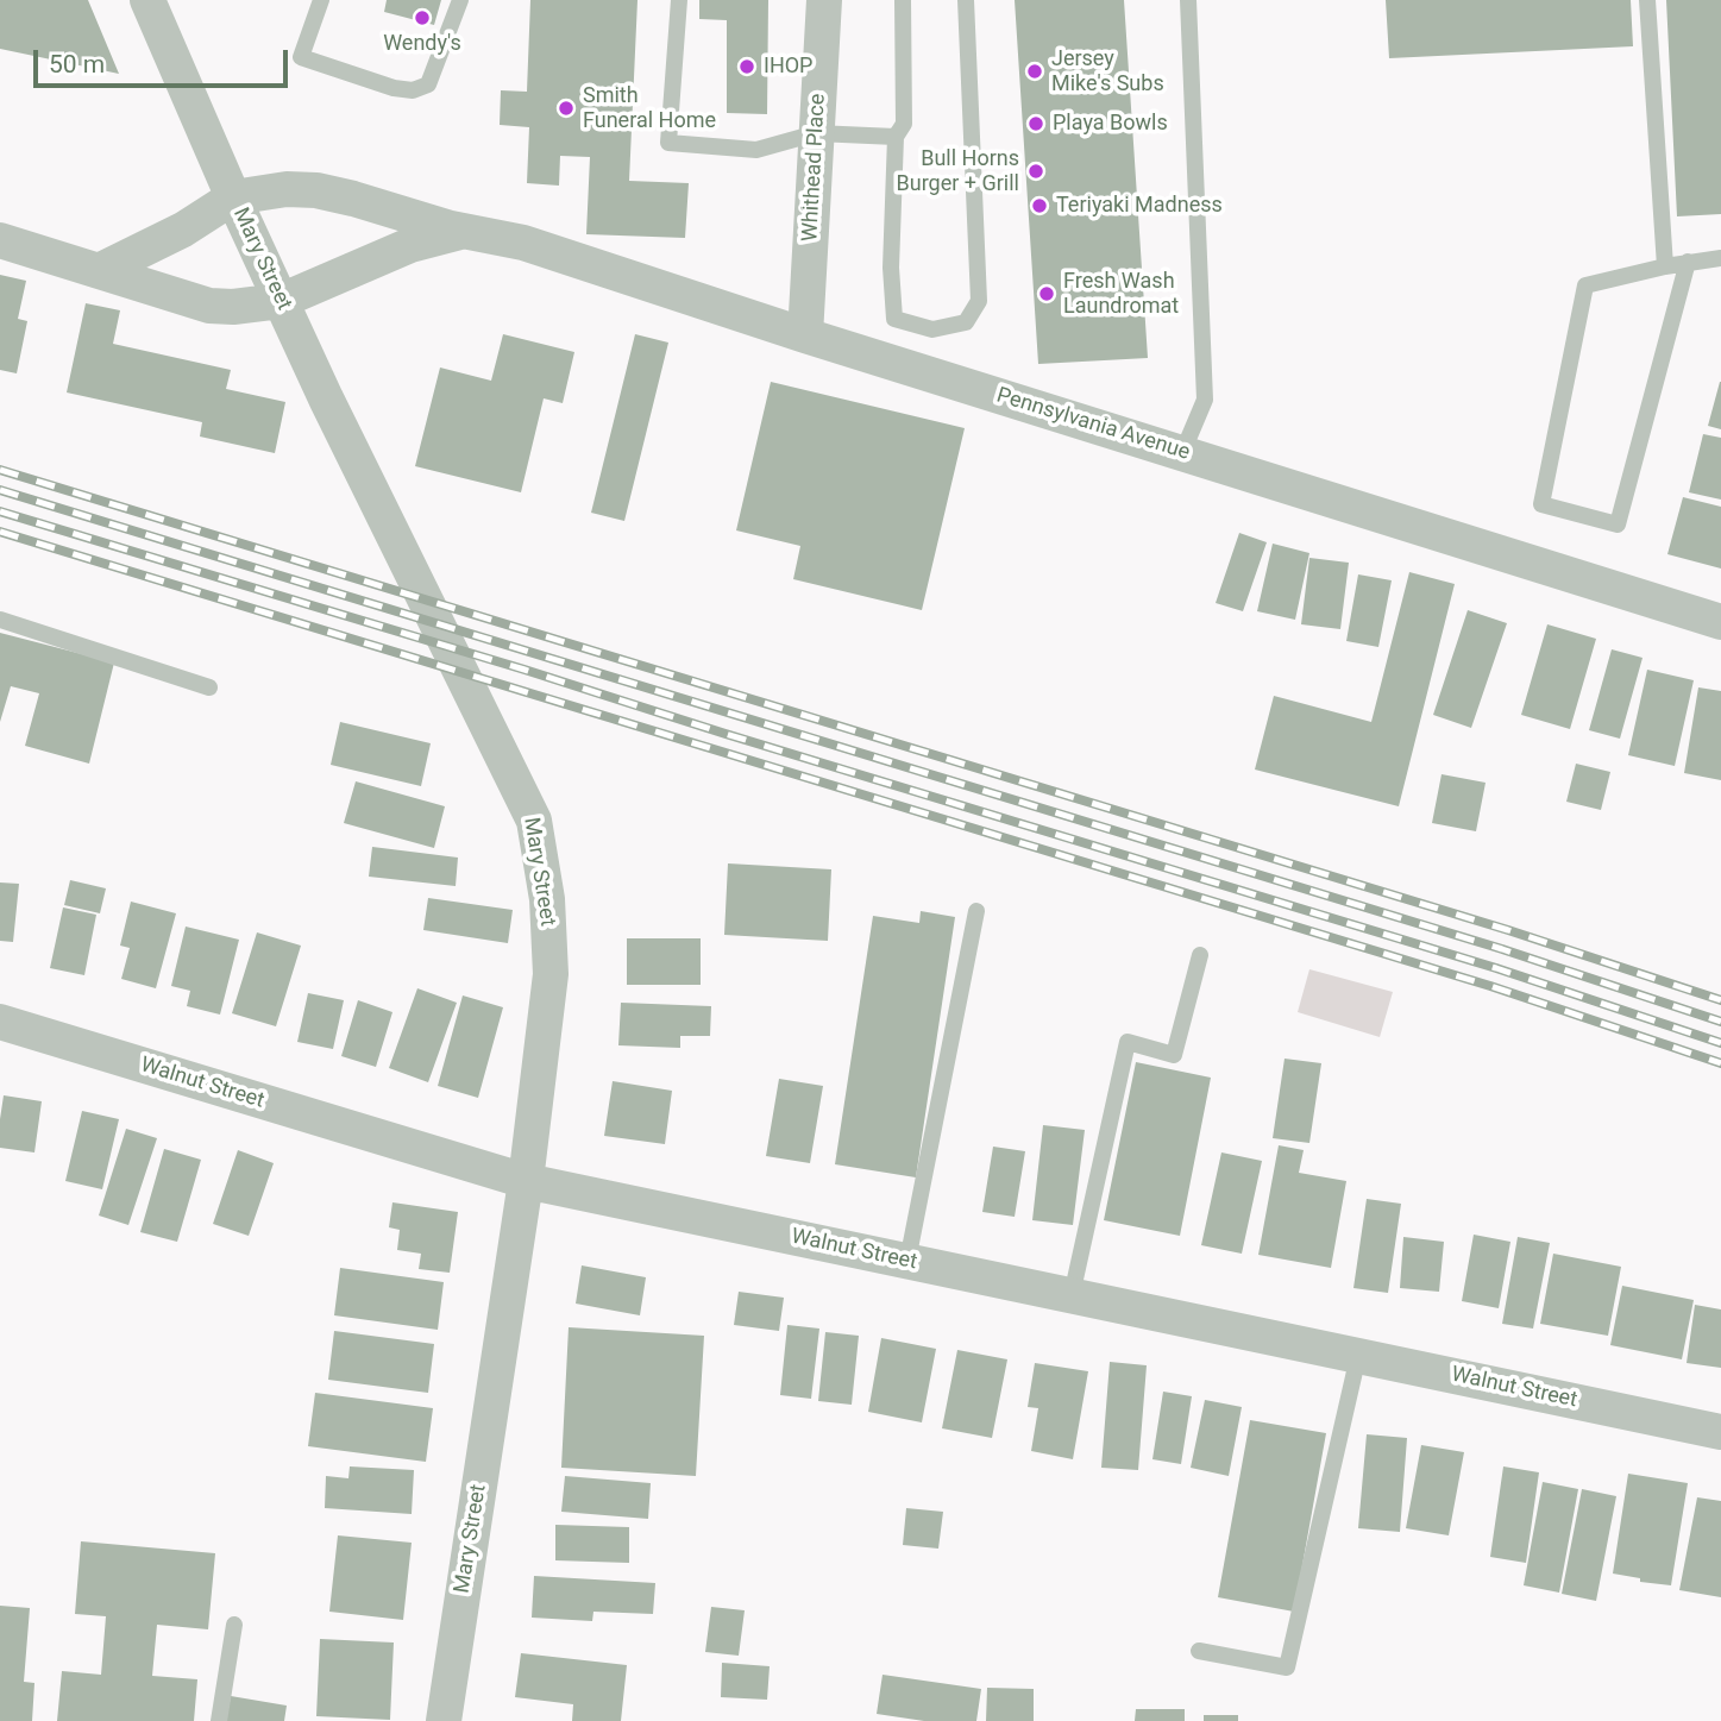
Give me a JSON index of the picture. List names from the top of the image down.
{
  "streets": {
    "street": [
      "Whithead Place",
      "Mary Street",
      "Pennsylvania Avenue",
      "Walnut Street"
    ]
  },
  "crossings": [
    ["Whithead Place", "Pennsylvania Avenue"],
    ["Mary Street", "Pennsylvania Avenue"],
    ["Mary Street", "Walnut Street"]
  ],
  "places": [
    "Wendy's",
    "IHOP",
    "Jersey Mike's Subs",
    "Smith Funeral Home",
    "Playa Bowls",
    "Bull Horns Burger + Grill",
    "Teriyaki Madness",
    "Fresh Wash Laundromat"
  ],
  "scale_bar": "50 m"
}
